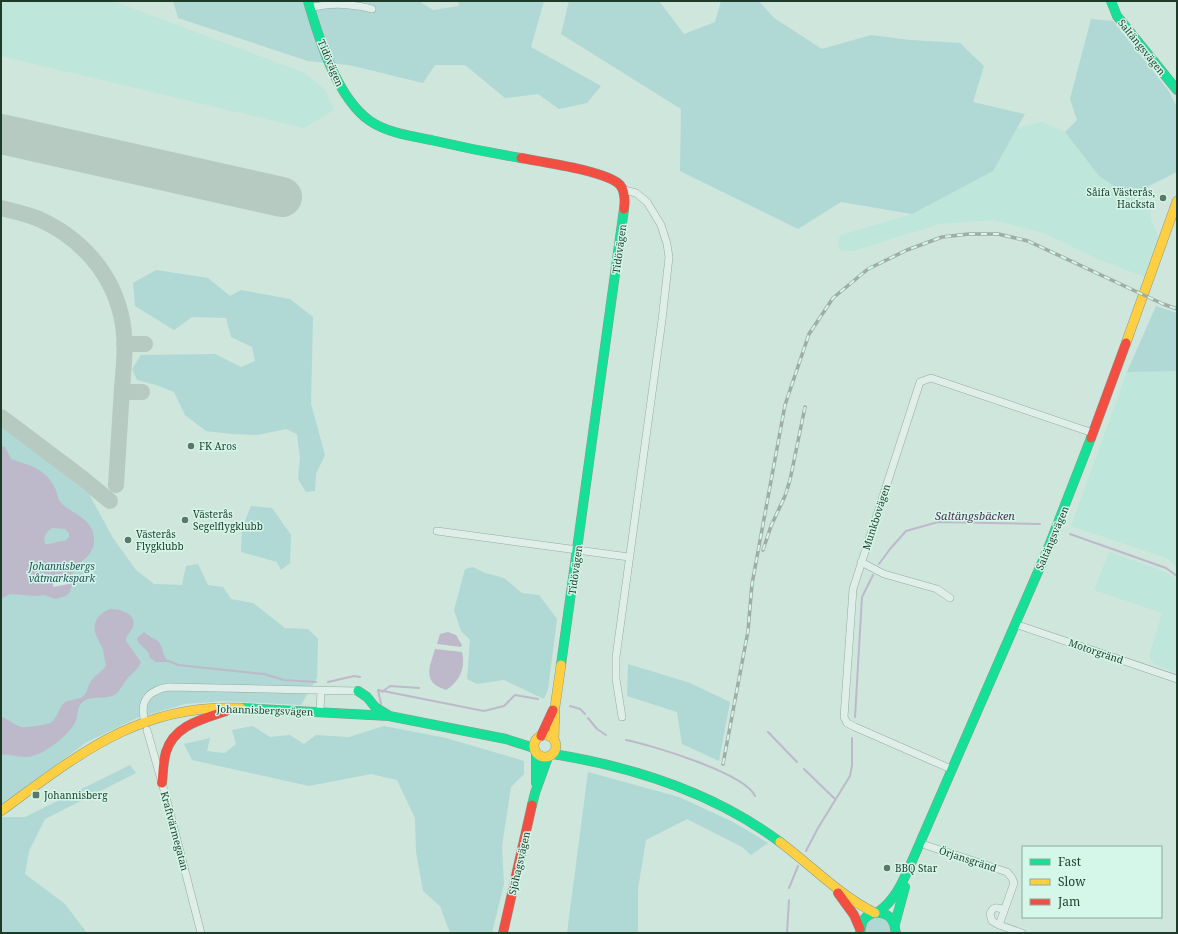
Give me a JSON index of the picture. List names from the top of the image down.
{
  "streets": {
    "street": [
      "Saltängsvägen",
      "Tidövägen",
      "Munkbovägen",
      "Motorgränd",
      "Johannisbergsvägen",
      "Kraftvärmegatan",
      "Örjansgränd",
      "Sjöhagsvägen"
    ]
  },
  "crossings": [
    ["Saltängsvägen", "Munkbovägen"],
    ["Saltängsvägen", "Motorgränd"],
    ["Saltängsvägen", "Örjansgränd"],
    ["Tidövägen", "Johannisbergsvägen"],
    ["Tidövägen", "Sjöhagsvägen"],
    ["Johannisbergsvägen", "Sjöhagsvägen"]
  ],
  "water": ["Saltängsbäcken"],
  "parks": ["Johannisbergs våtmarkspark"],
  "places": {
    "other": [
      "Såifa Västerås, Hacksta",
      "FK Aros",
      "Västerås Segelflygklubb",
      "Västerås Flygklubb",
      "BBQ Star"
    ],
    "transit": ["Johannisberg"]
  },
  "legend": ["Fast", "Slow", "Jam"]
}
